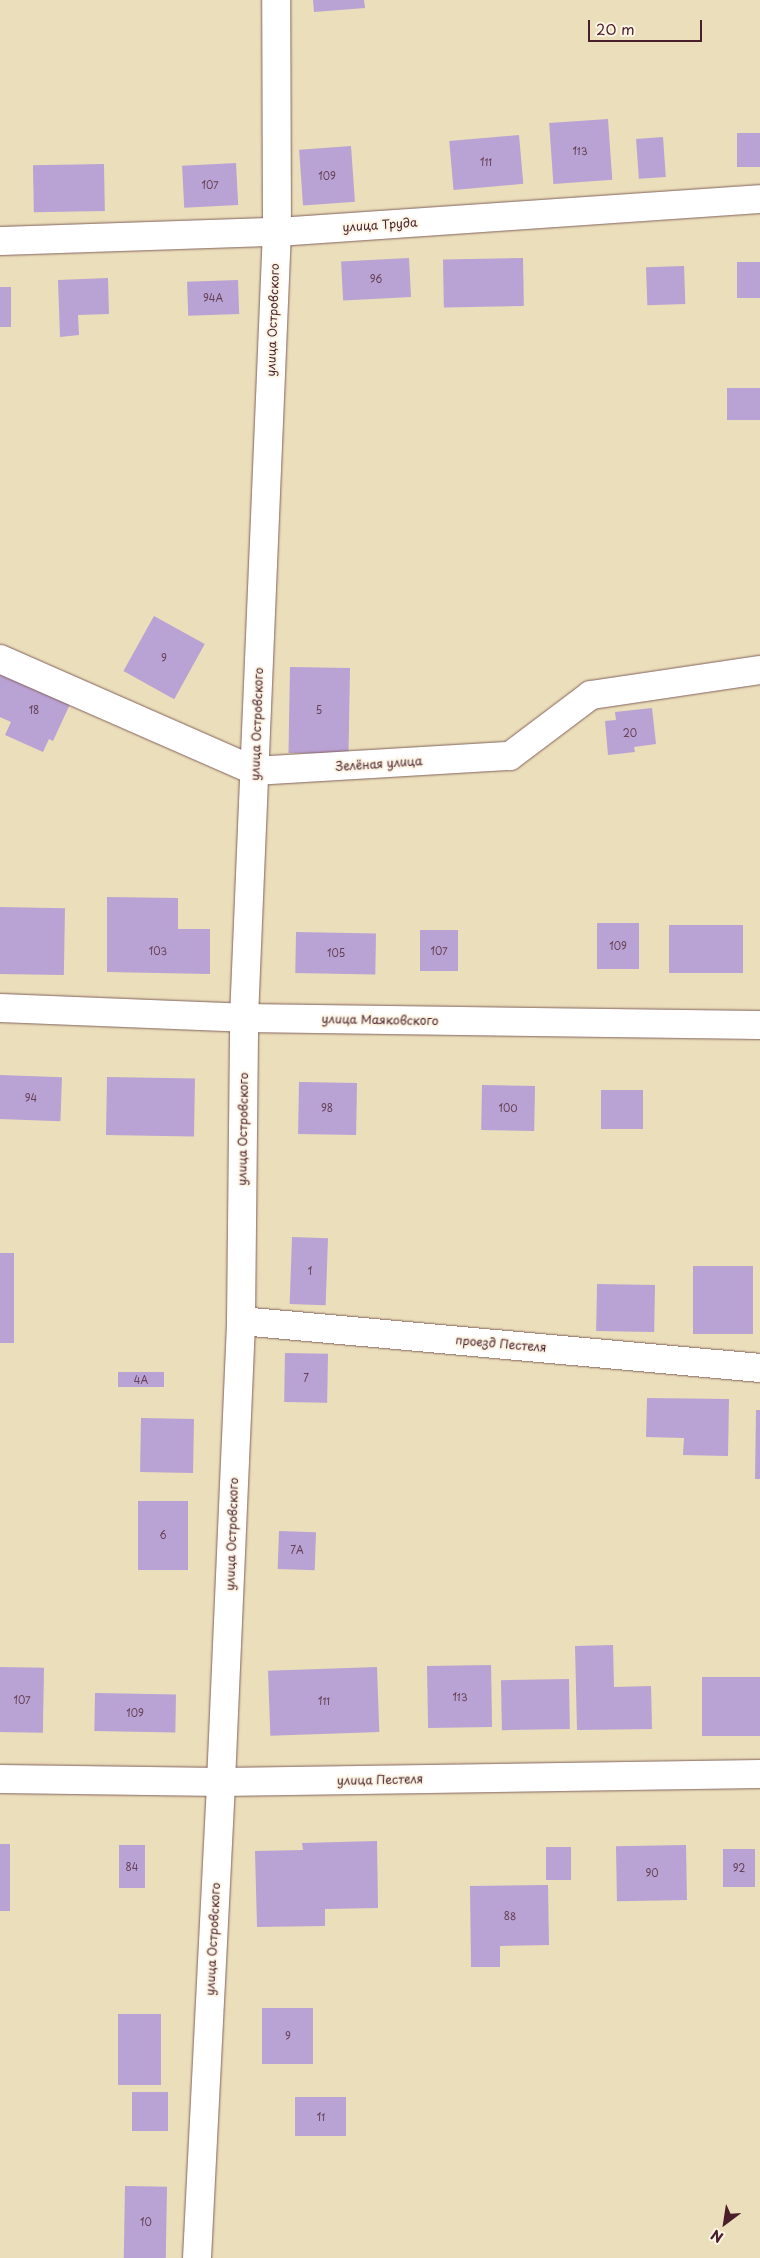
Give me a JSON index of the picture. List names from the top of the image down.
{
  "streets": {
    "street": [
      "улица Труда",
      "улица Островского",
      "Зелёная улица",
      "улица Маяковского",
      "проезд Пестеля",
      "улица Пестеля"
    ]
  },
  "crossings": [
    ["улица Труда", "улица Островского"],
    ["улица Островского", "Зелёная улица"],
    ["улица Островского", "улица Маяковского"],
    ["улица Островского", "проезд Пестеля"],
    ["улица Островского", "улица Пестеля"]
  ],
  "house_numbers": [
    "113",
    "111",
    "109",
    "107",
    "96",
    "94А",
    "9",
    "18",
    "5",
    "20",
    "109",
    "103",
    "107",
    "105",
    "94",
    "98",
    "100",
    "1",
    "7",
    "4А",
    "6",
    "7А",
    "113",
    "107",
    "111",
    "109",
    "84",
    "92",
    "90",
    "88",
    "9",
    "11",
    "10"
  ],
  "scale_bar": "20 m",
  "north": "bottom left"
}
